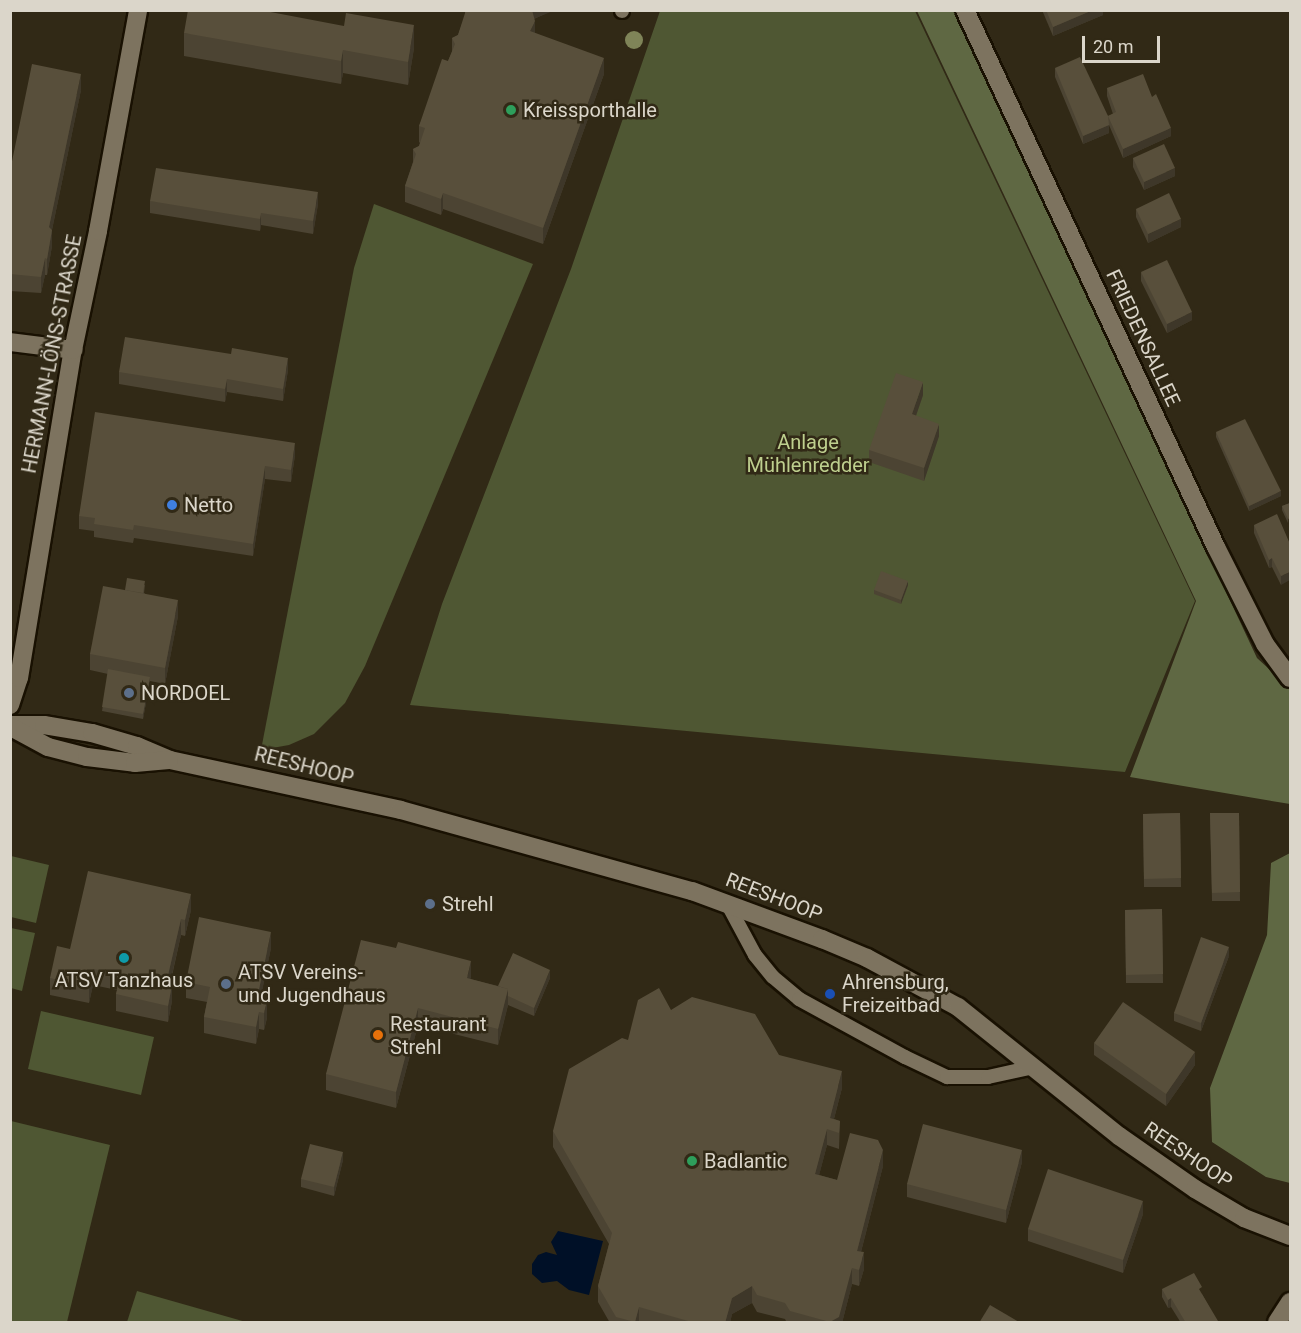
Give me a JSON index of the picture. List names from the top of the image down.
{
  "streets": {
    "street": ["FRIEDENSALLEE", "HERMANN-LÖNS-STRASSE", "REESHOOP"]
  },
  "parks": ["Anlage Mühlenredder"],
  "places": [
    "Kreissporthalle",
    "Netto",
    "NORDOEL",
    "Strehl",
    "ATSV Tanzhaus",
    "ATSV Vereins- und Jugendhaus",
    "Ahrensburg, Freizeitbad",
    "Restaurant Strehl",
    "Badlantic"
  ],
  "scale_bar": "20 m"
}
